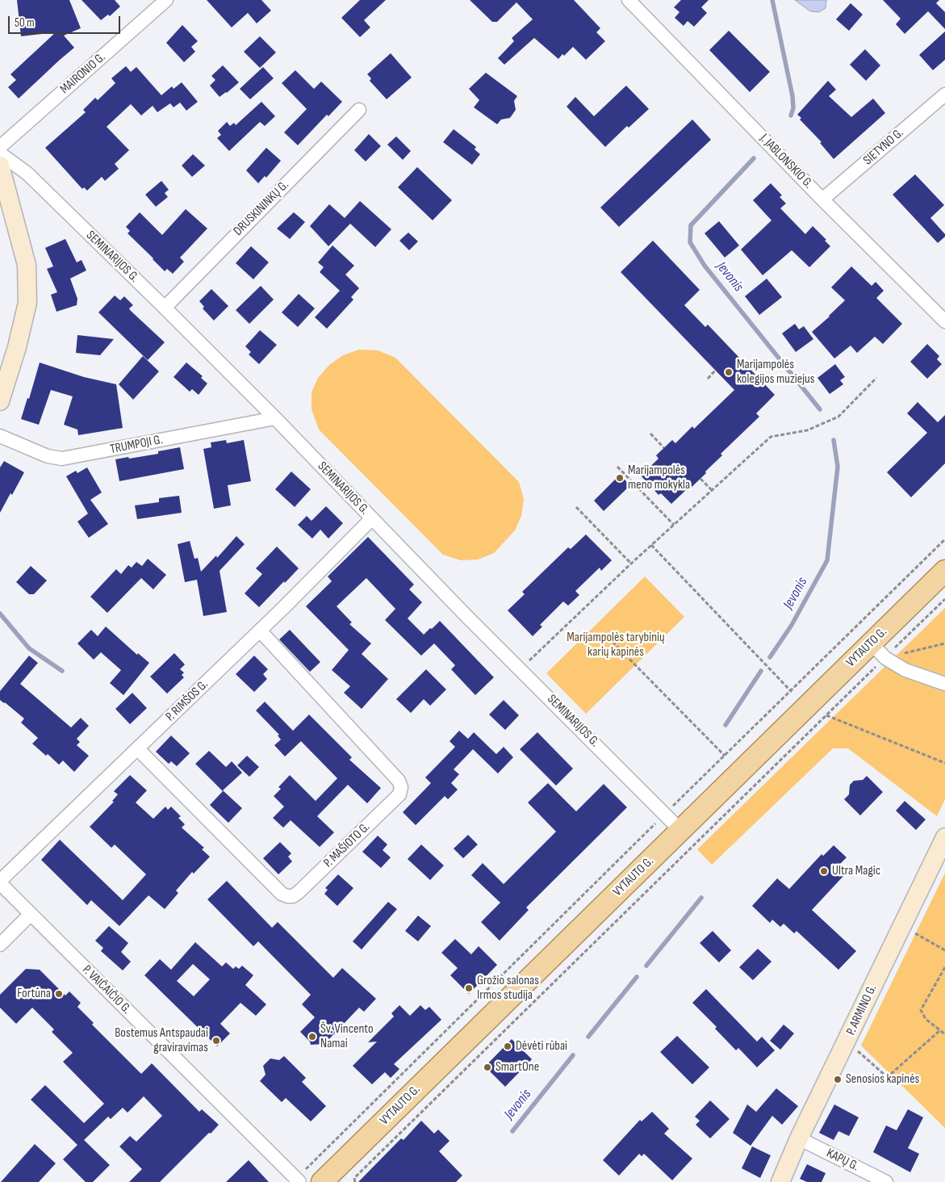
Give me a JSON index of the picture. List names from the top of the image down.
{
  "streets": {
    "main road": ["VYTAUTO G.", "P. ARMINO G."],
    "street": [
      "MAIRONIO G.",
      "SIETYNO G.",
      "J. JABLONSKIO G.",
      "DRUSKININKŲ G.",
      "SEMINARIJOS G.",
      "TRUMPOJI G.",
      "P. RIMŠOS G.",
      "P. MAŠIOTO G.",
      "P. VAIČAIČIO G.",
      "KAPŲ G."
    ]
  },
  "crossings": [
    ["SIETYNO G.", "J. JABLONSKIO G."],
    ["DRUSKININKŲ G.", "SEMINARIJOS G."],
    ["SEMINARIJOS G.", "TRUMPOJI G."],
    ["SEMINARIJOS G.", "VYTAUTO G."],
    ["SEMINARIJOS G.", "P. RIMŠOS G."],
    ["P. RIMŠOS G.", "P. MAŠIOTO G."],
    ["P. RIMŠOS G.", "P. VAIČAIČIO G."],
    ["P. ARMINO G.", "KAPŲ G."]
  ],
  "water": ["Jevonis"],
  "parks": ["Marijampolės tarybinių karių kapinės"],
  "places": [
    "Marijampolės kolegijos muziejus",
    "Marijampolės meno mokykla",
    "Ultra Magic",
    "Grožio salonas Irmos studija",
    "Fortūna",
    "Šv. Vincento Namai",
    "Bostemus Antspaudai graviravimas",
    "Dėvėti rūbai",
    "SmartOne",
    "Senosios kapinės"
  ],
  "scale_bar": "50 m"
}
